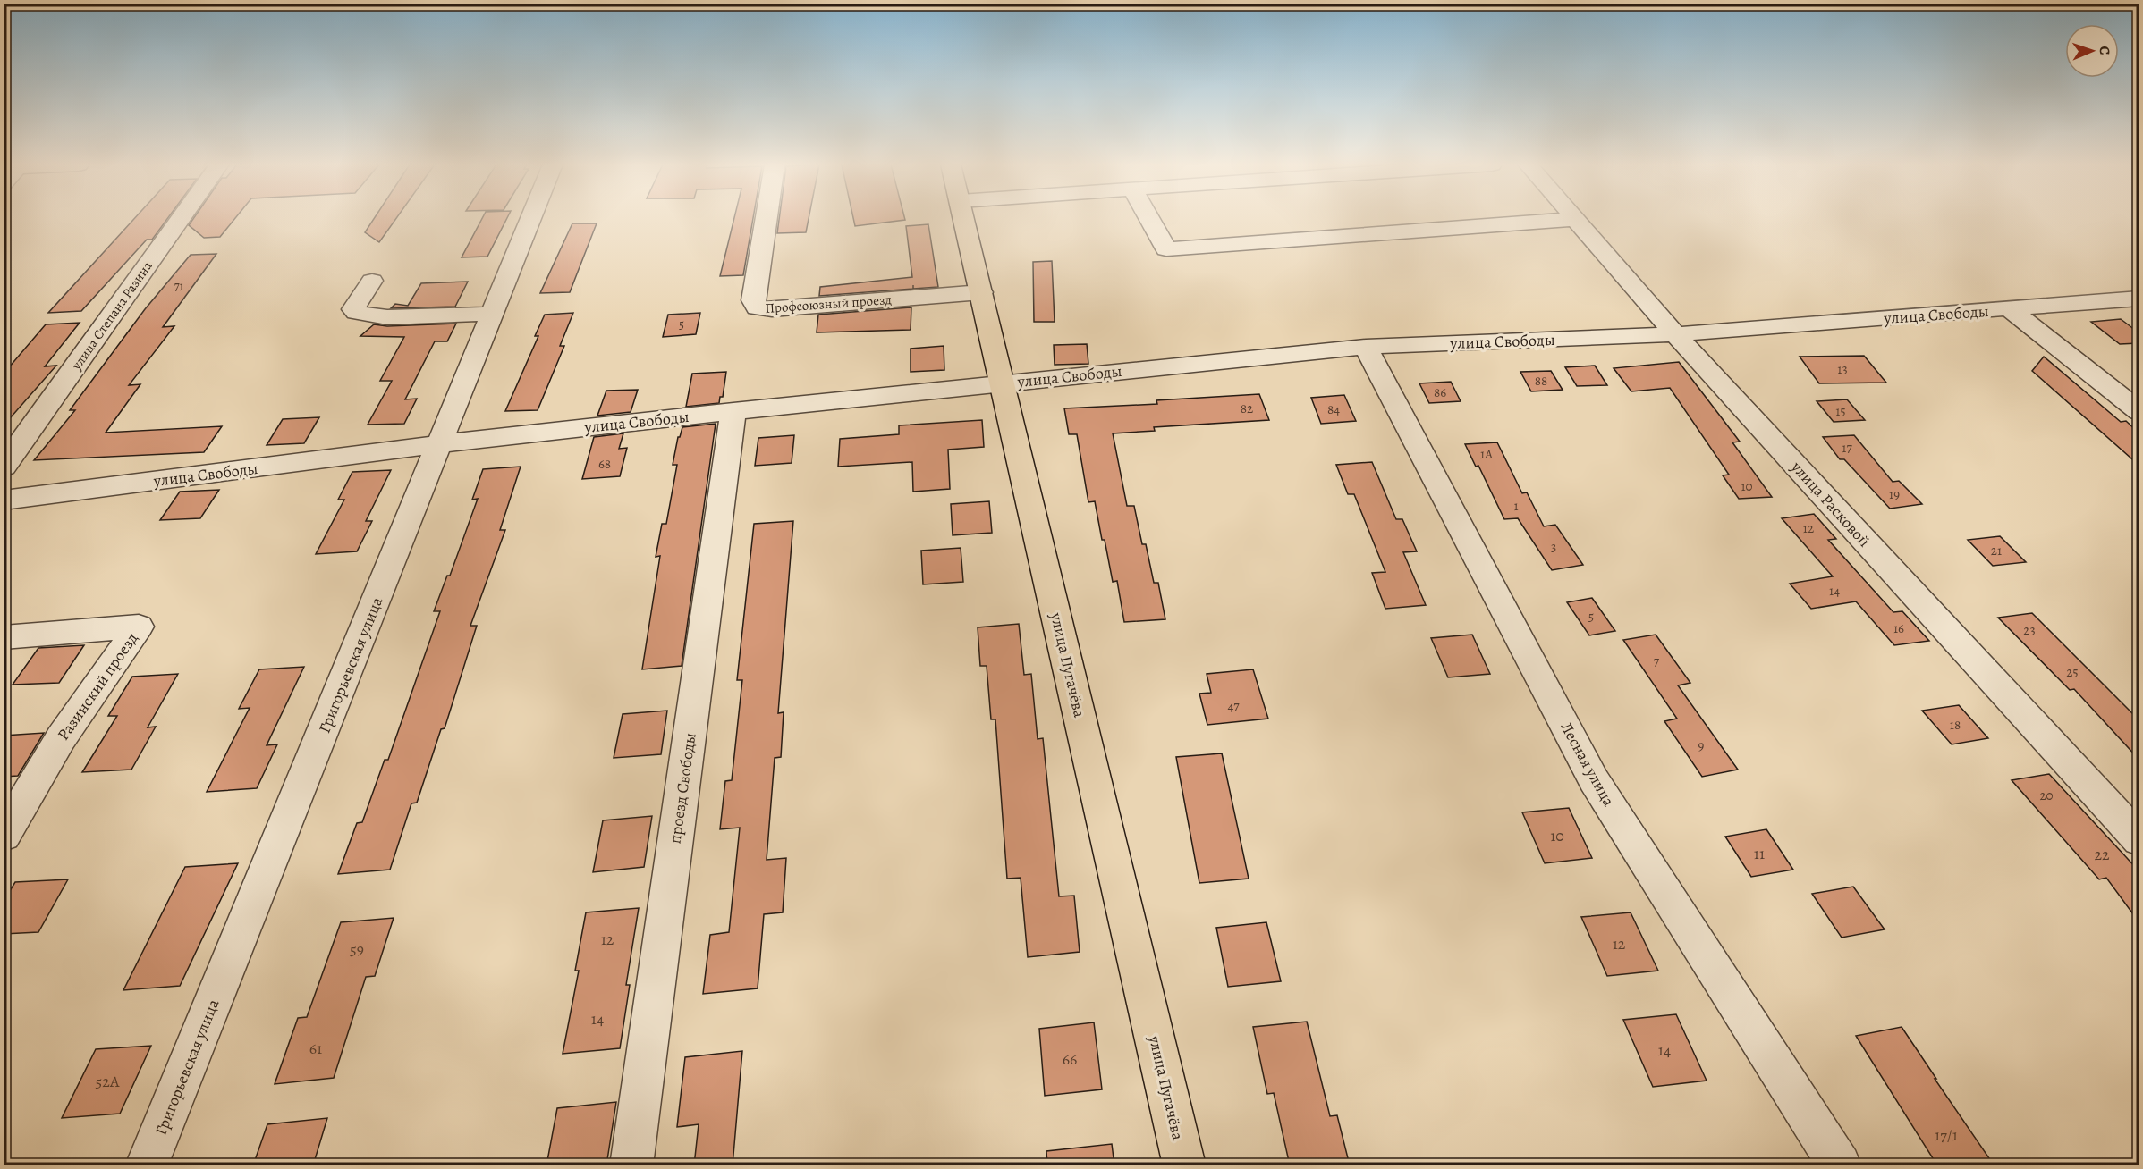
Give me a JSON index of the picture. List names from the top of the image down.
{
  "streets": {
    "main road": ["улица Пугачёва"],
    "street": [
      "Профсоюзный проезд",
      "улица Свободы",
      "улица Степана Разина",
      "улица Расковой",
      "Григорьевская улица",
      "Разинский проезд",
      "Лесная улица",
      "проезд Свободы"
    ]
  },
  "crossings": [
    ["Профсоюзный проезд", "улица Пугачёва"],
    ["улица Свободы", "улица Расковой"],
    ["улица Свободы", "Григорьевская улица"],
    ["улица Свободы", "улица Пугачёва"],
    ["улица Свободы", "Лесная улица"],
    ["улица Свободы", "проезд Свободы"]
  ],
  "house_numbers": [
    "71",
    "5",
    "13",
    "88",
    "86",
    "82",
    "84",
    "15",
    "17",
    "1А",
    "68",
    "10",
    "19",
    "1",
    "12",
    "3",
    "21",
    "14",
    "5",
    "16",
    "23",
    "7",
    "25",
    "47",
    "18",
    "9",
    "20",
    "10",
    "11",
    "22",
    "12",
    "12",
    "59",
    "14",
    "61",
    "14",
    "66",
    "52А",
    "17/1"
  ],
  "north": "right"
}
